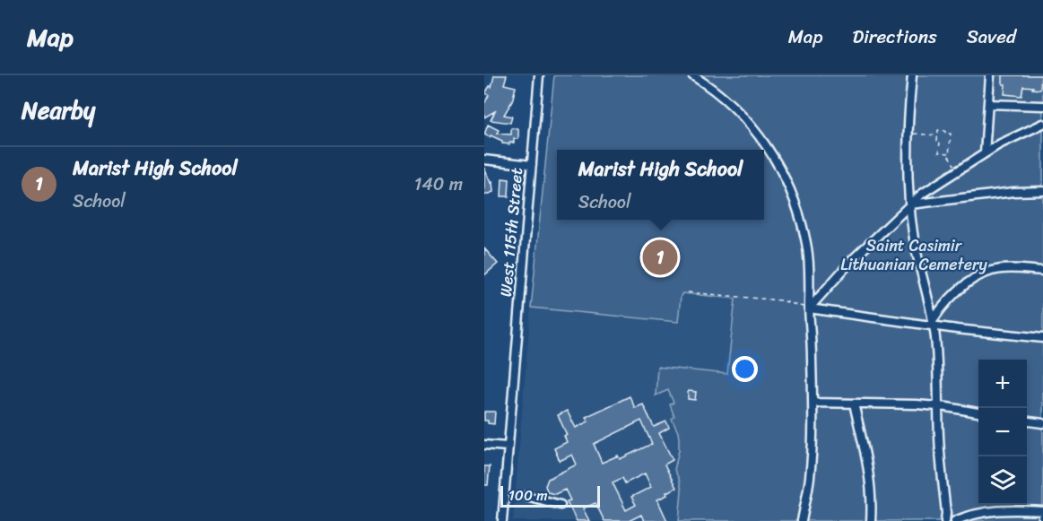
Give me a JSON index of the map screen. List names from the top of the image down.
{
  "streets": {
    "street": ["West 115th Street"]
  },
  "parks": ["Saint Casimir Lithuanian Cemetery"],
  "scale_bar": "100 m",
  "page": {
    "header": "Map",
    "nav": ["Map", "Directions", "Saved"],
    "heading": "Nearby",
    "list": [
      {
        "mark": "1",
        "name": "Marist High School",
        "note": "School",
        "value": "140 m"
      }
    ],
    "popup": ["Marist High School", "School"],
    "pins": "1",
    "map_buttons": ["+", "−"],
    "scale": "100 m"
  }
}
